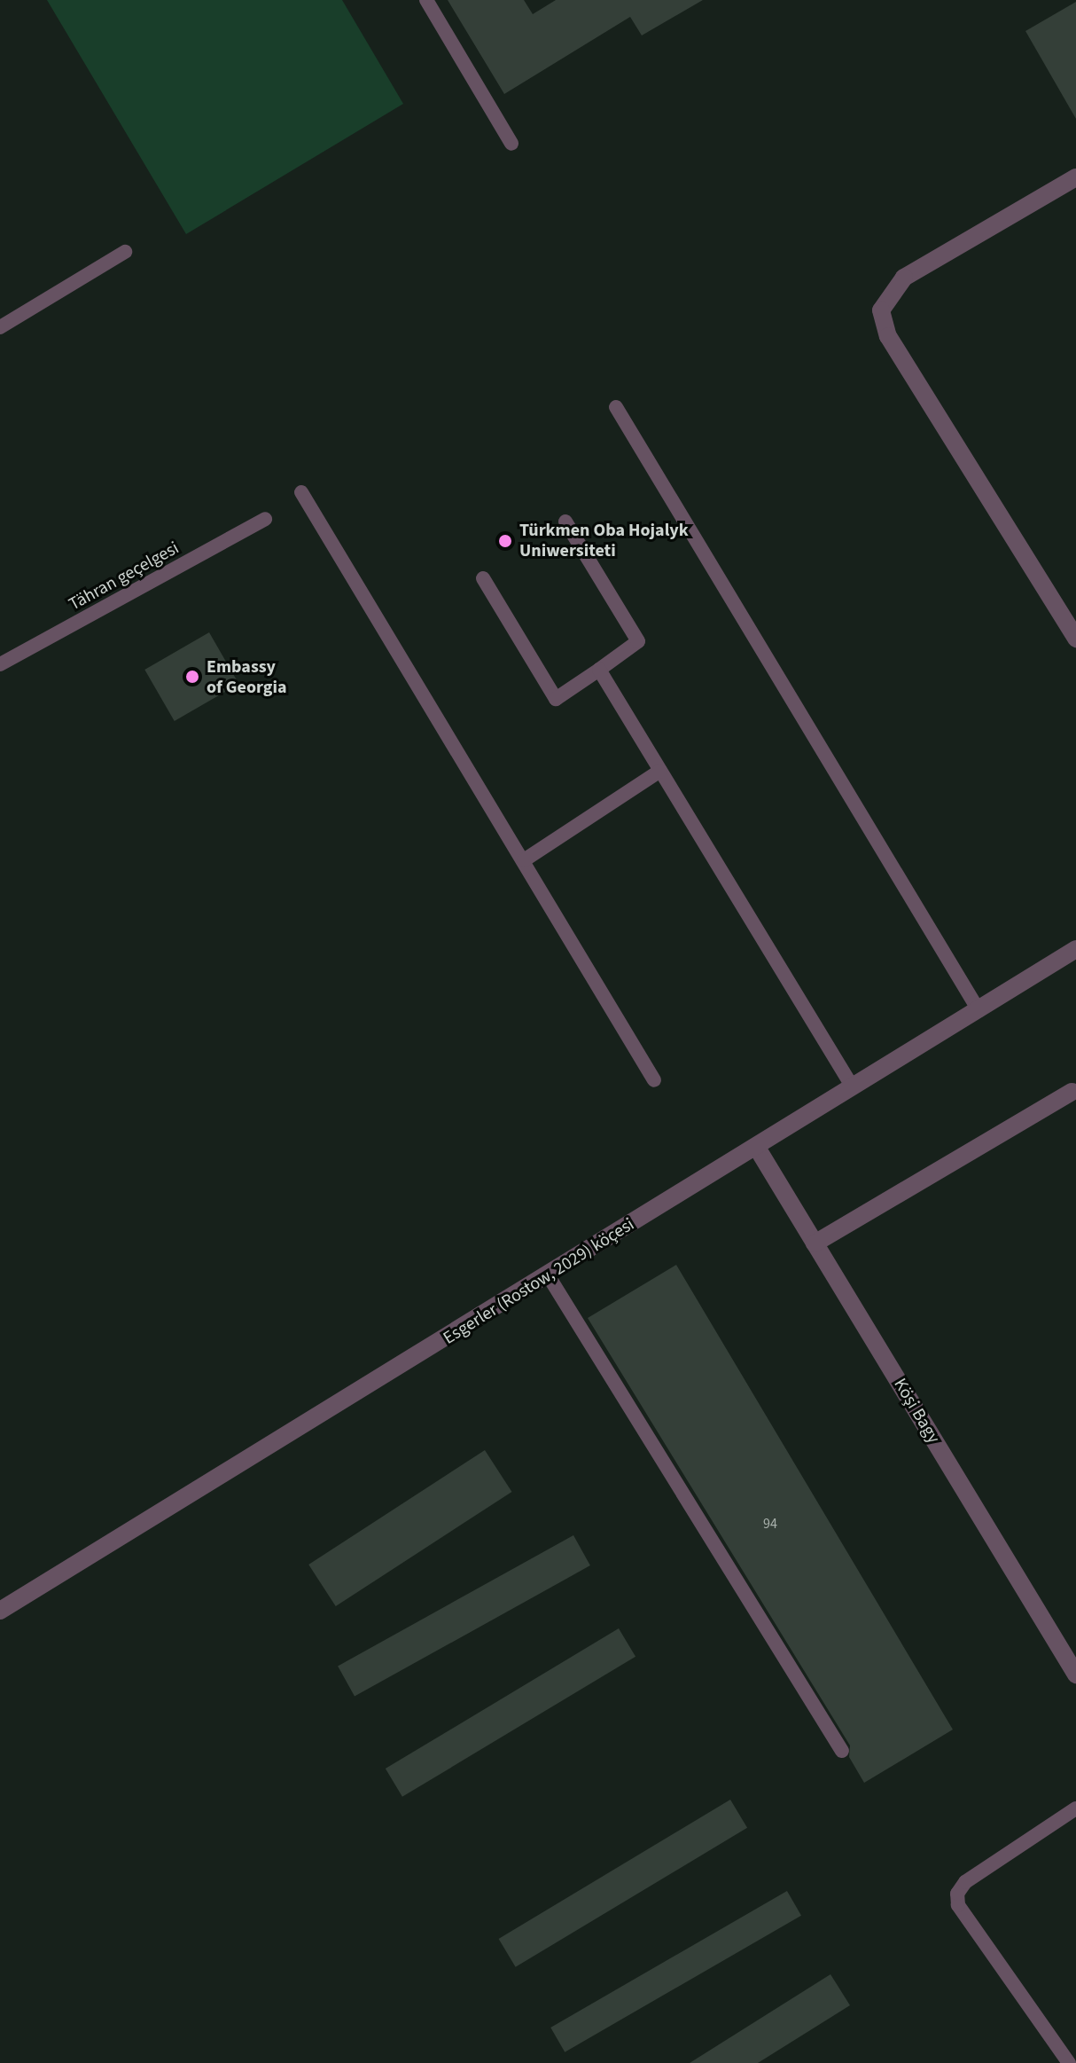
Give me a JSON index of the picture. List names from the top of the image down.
{
  "streets": {
    "street": ["Esgerler (Rostow, 2029) köçesi", "Köşi Bagy"],
    "lane": ["Tähran geçelgesi"]
  },
  "crossings": [
    ["Esgerler (Rostow, 2029) köçesi", "Köşi Bagy"]
  ],
  "places": ["Türkmen Oba Hojalyk Uniwersiteti", "Embassy of Georgia"],
  "house_numbers": ["94"]
}
